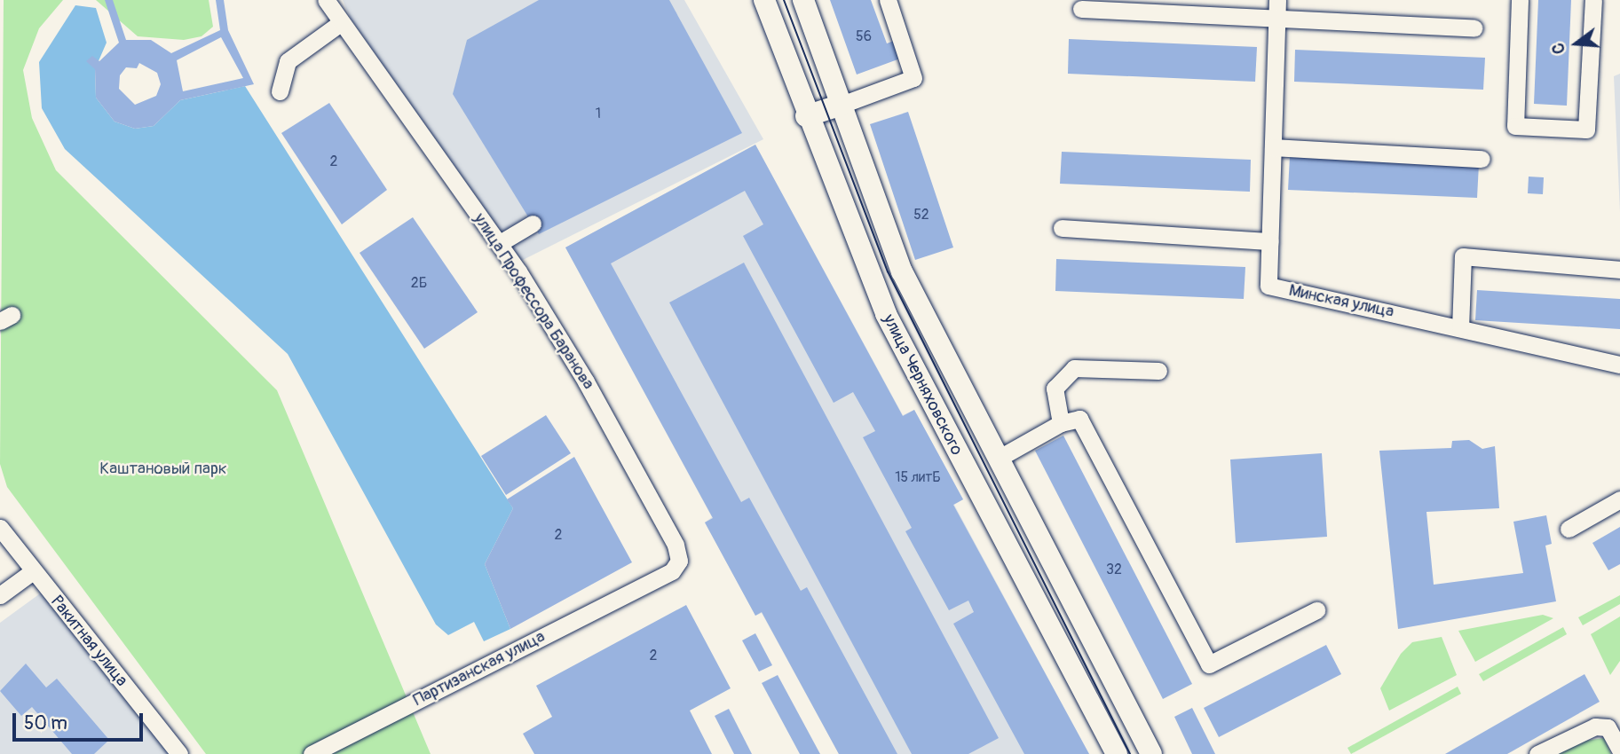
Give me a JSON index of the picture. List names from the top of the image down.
{
  "streets": {
    "main road": ["улица Черняховского"],
    "street": [
      "улица Профессора Баранова",
      "Минская улица",
      "Ракитная улица",
      "Партизанская улица"
    ]
  },
  "crossings": [
    ["улица Профессора Баранова", "Партизанская улица"]
  ],
  "parks": ["Каштановый парк"],
  "house_numbers": [
    "56",
    "1",
    "2",
    "52",
    "2Б",
    "15 литБ",
    "2",
    "32",
    "2"
  ],
  "scale_bar": "50 m",
  "north": "left"
}
